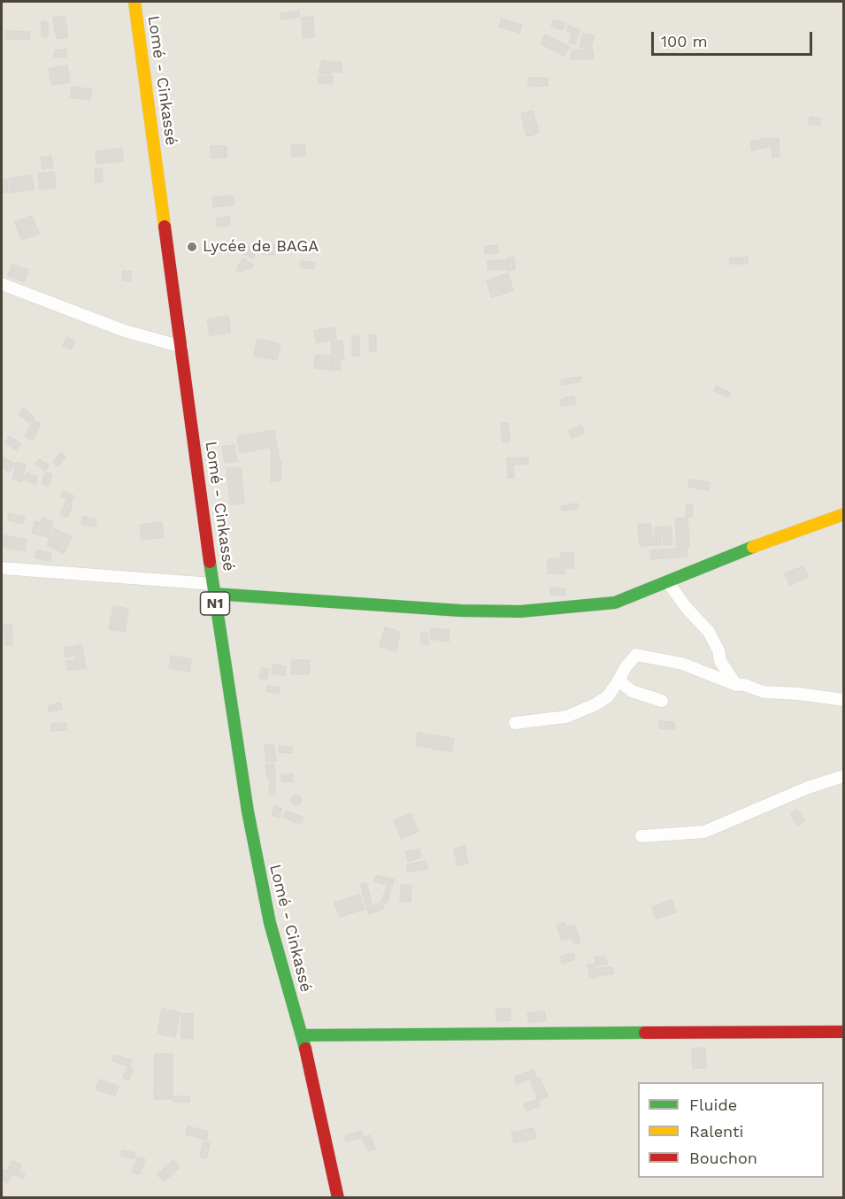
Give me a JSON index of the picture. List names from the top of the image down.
{
  "streets": {
    "main road": ["Lomé - Cinkassé", "N1"]
  },
  "places": ["Lycée de BAGA"],
  "legend": ["Fluide", "Ralenti", "Bouchon"],
  "scale_bar": "100 m"
}
